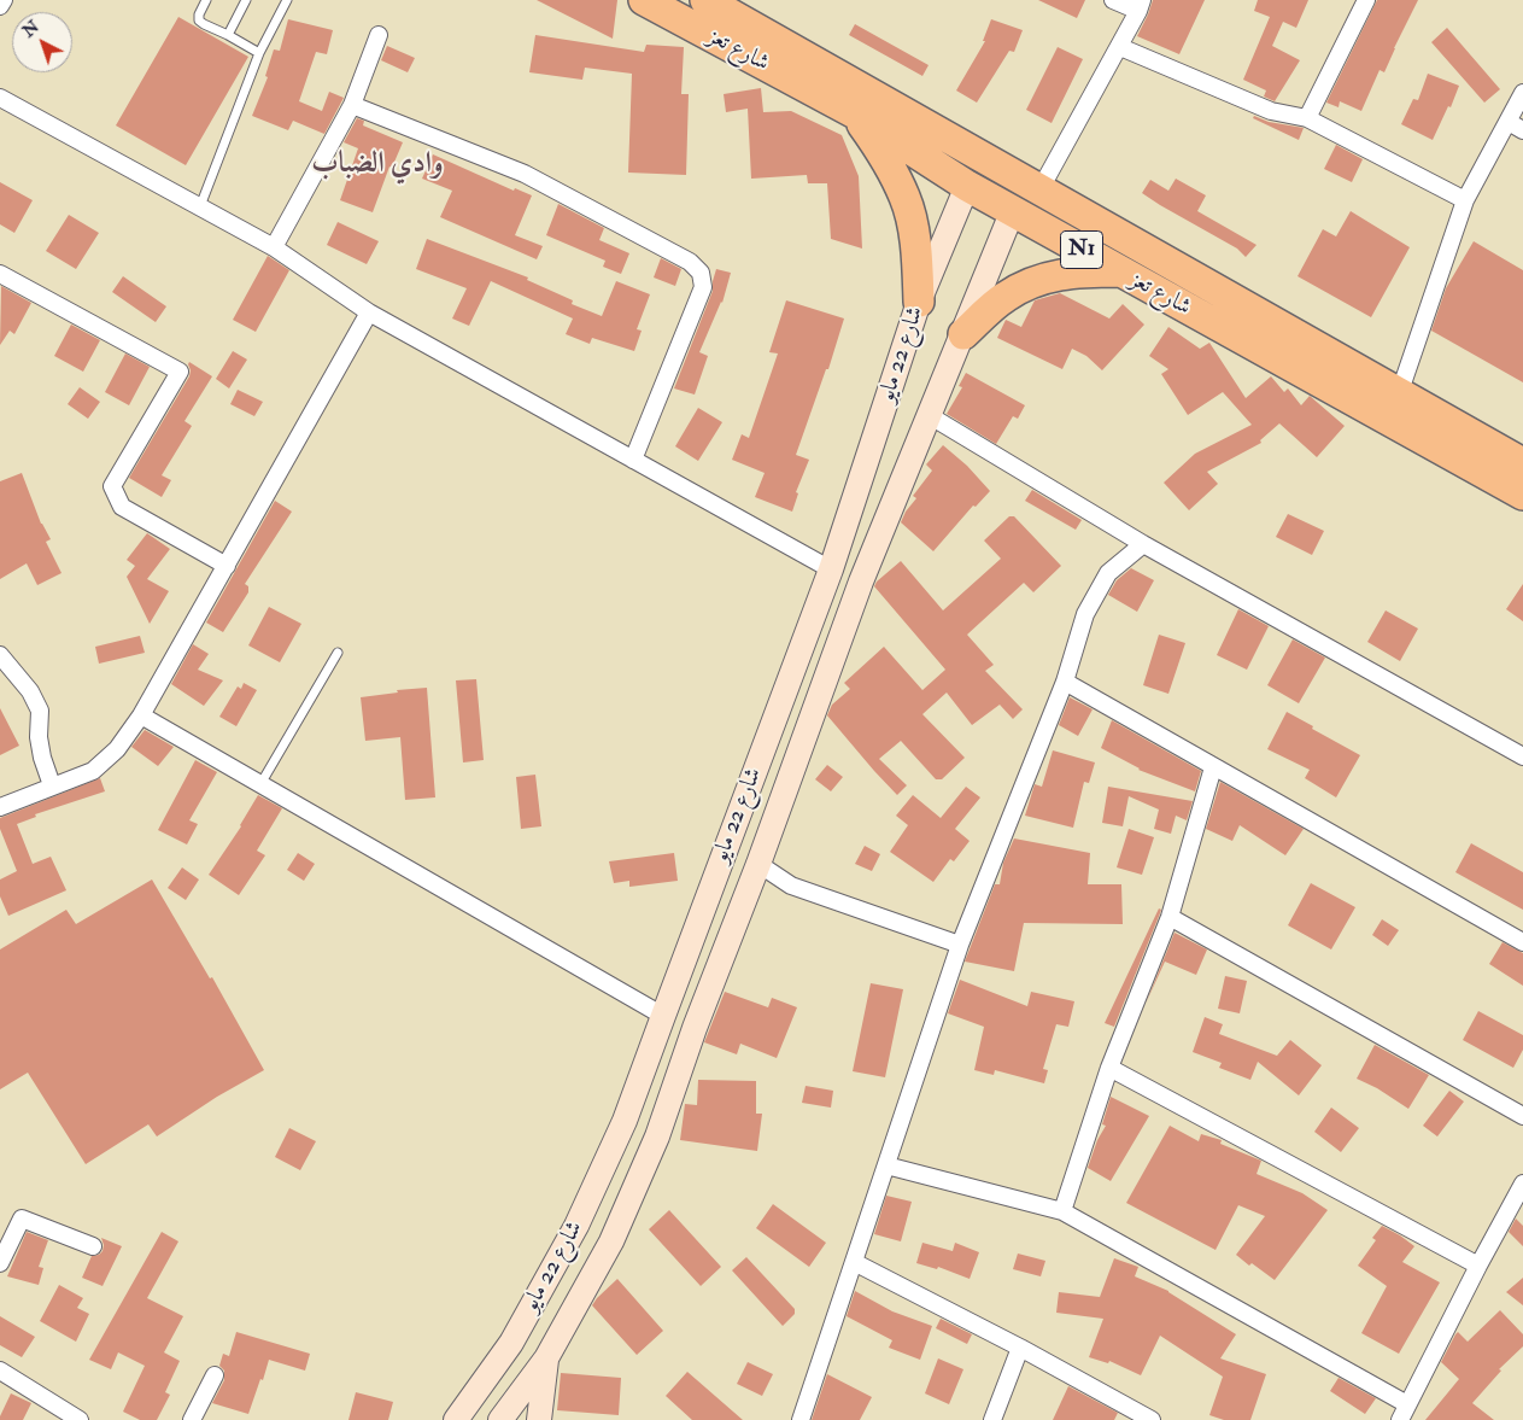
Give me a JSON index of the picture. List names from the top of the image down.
{
  "streets": {
    "highway": ["شارع تعز", "N1"],
    "main road": ["شارع 22 مايو"]
  },
  "crossings": [
    ["شارع تعز", "شارع 22 مايو"]
  ],
  "districts": ["وادي الضباب"],
  "north": "top left"
}
